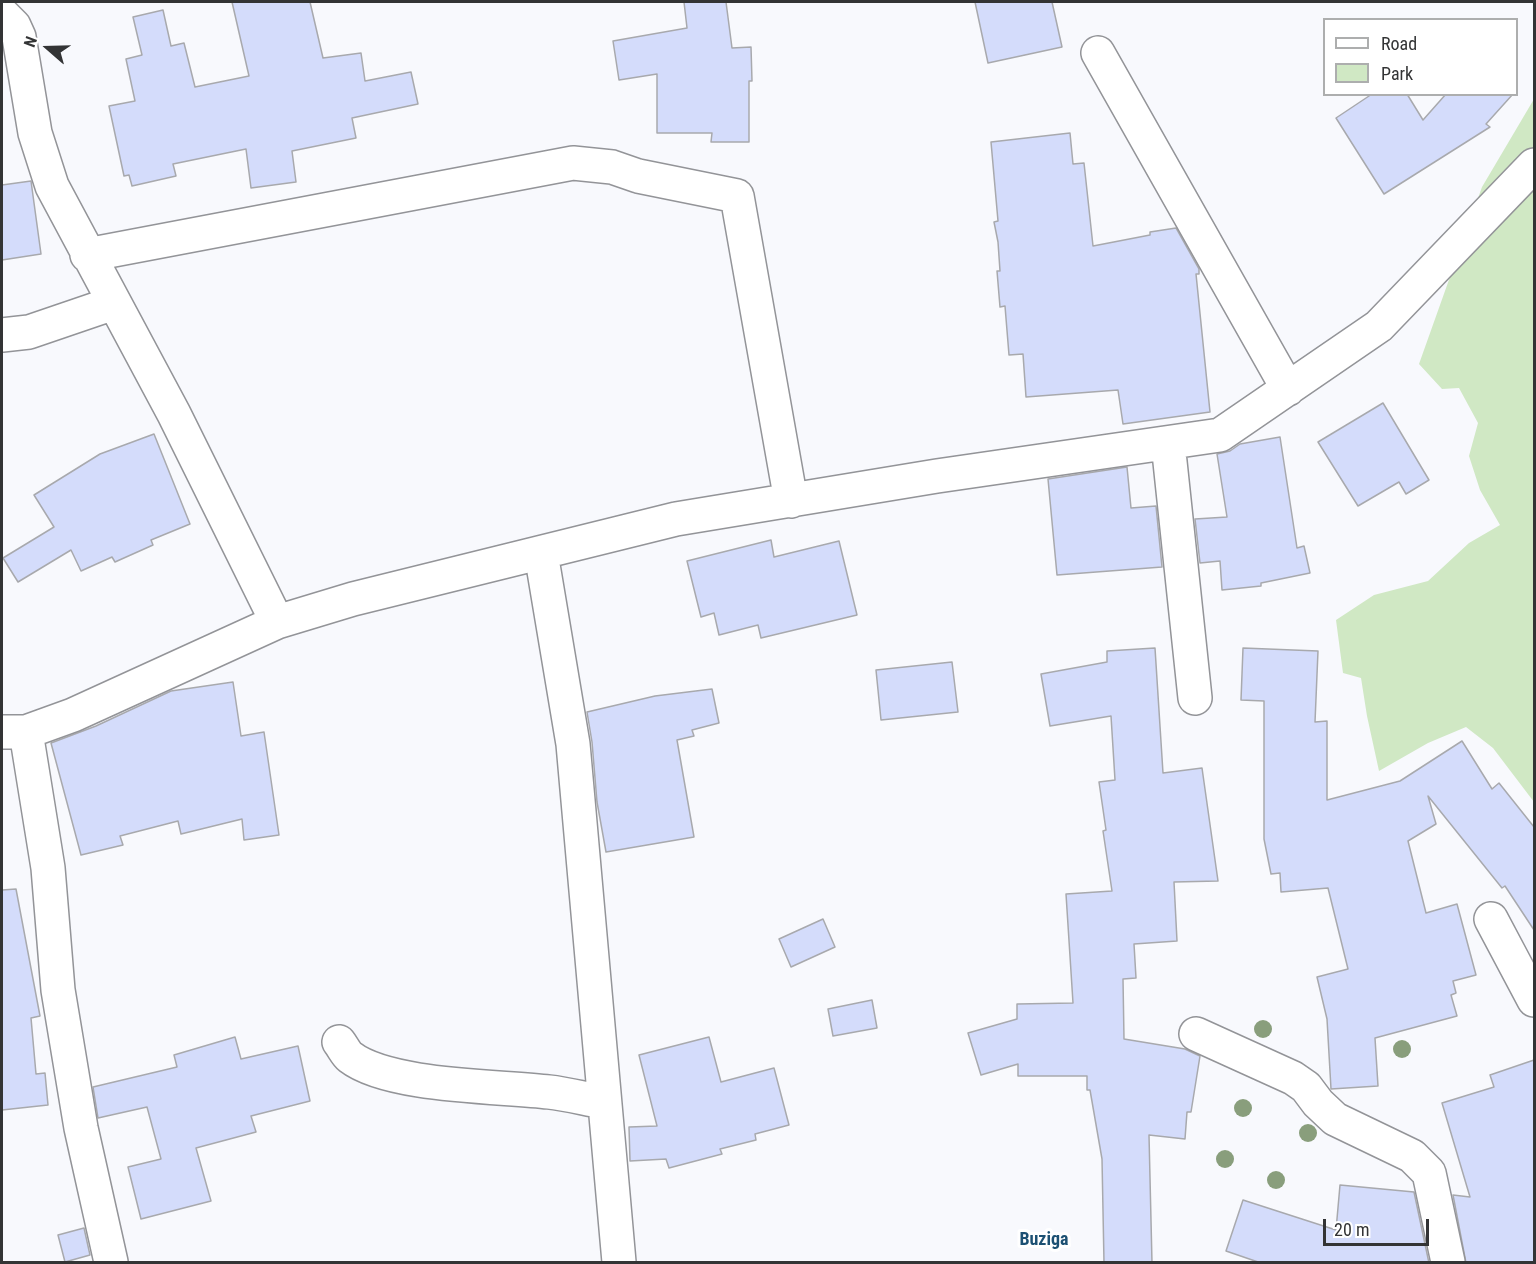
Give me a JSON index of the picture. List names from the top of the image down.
{
  "districts": ["Buziga"],
  "legend": ["Road", "Park"],
  "scale_bar": "20 m",
  "north": "left"
}
